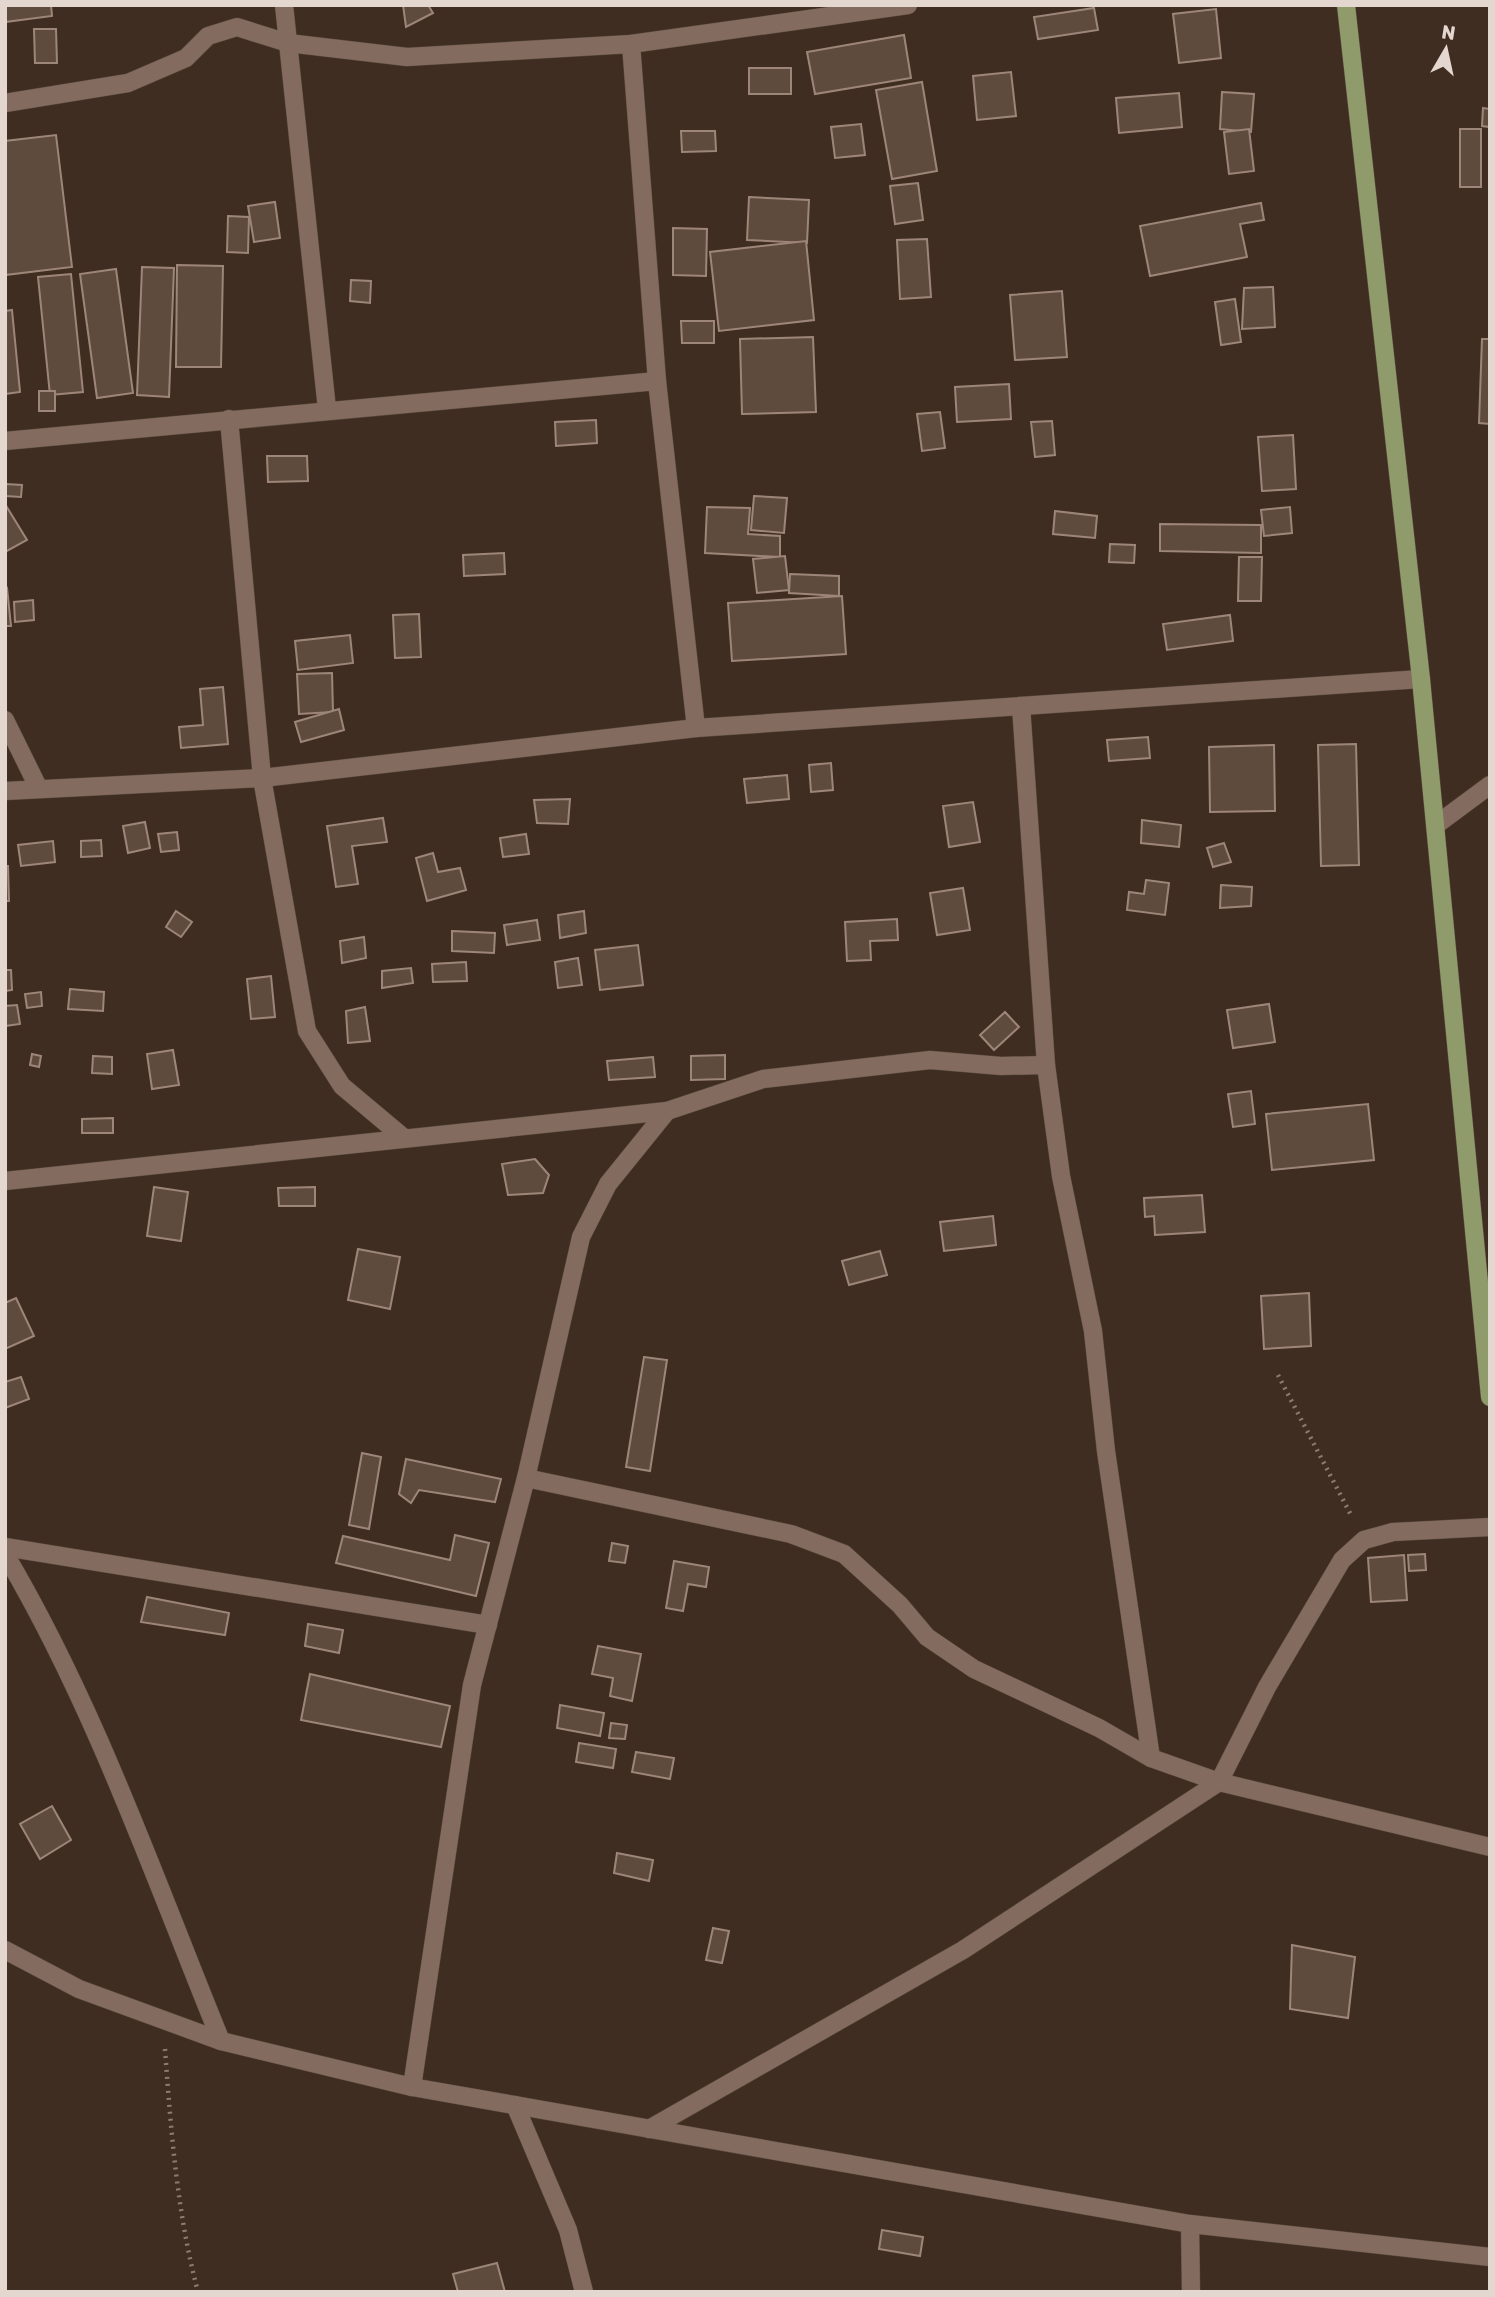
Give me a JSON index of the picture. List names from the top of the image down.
{
  "north": "top"
}
